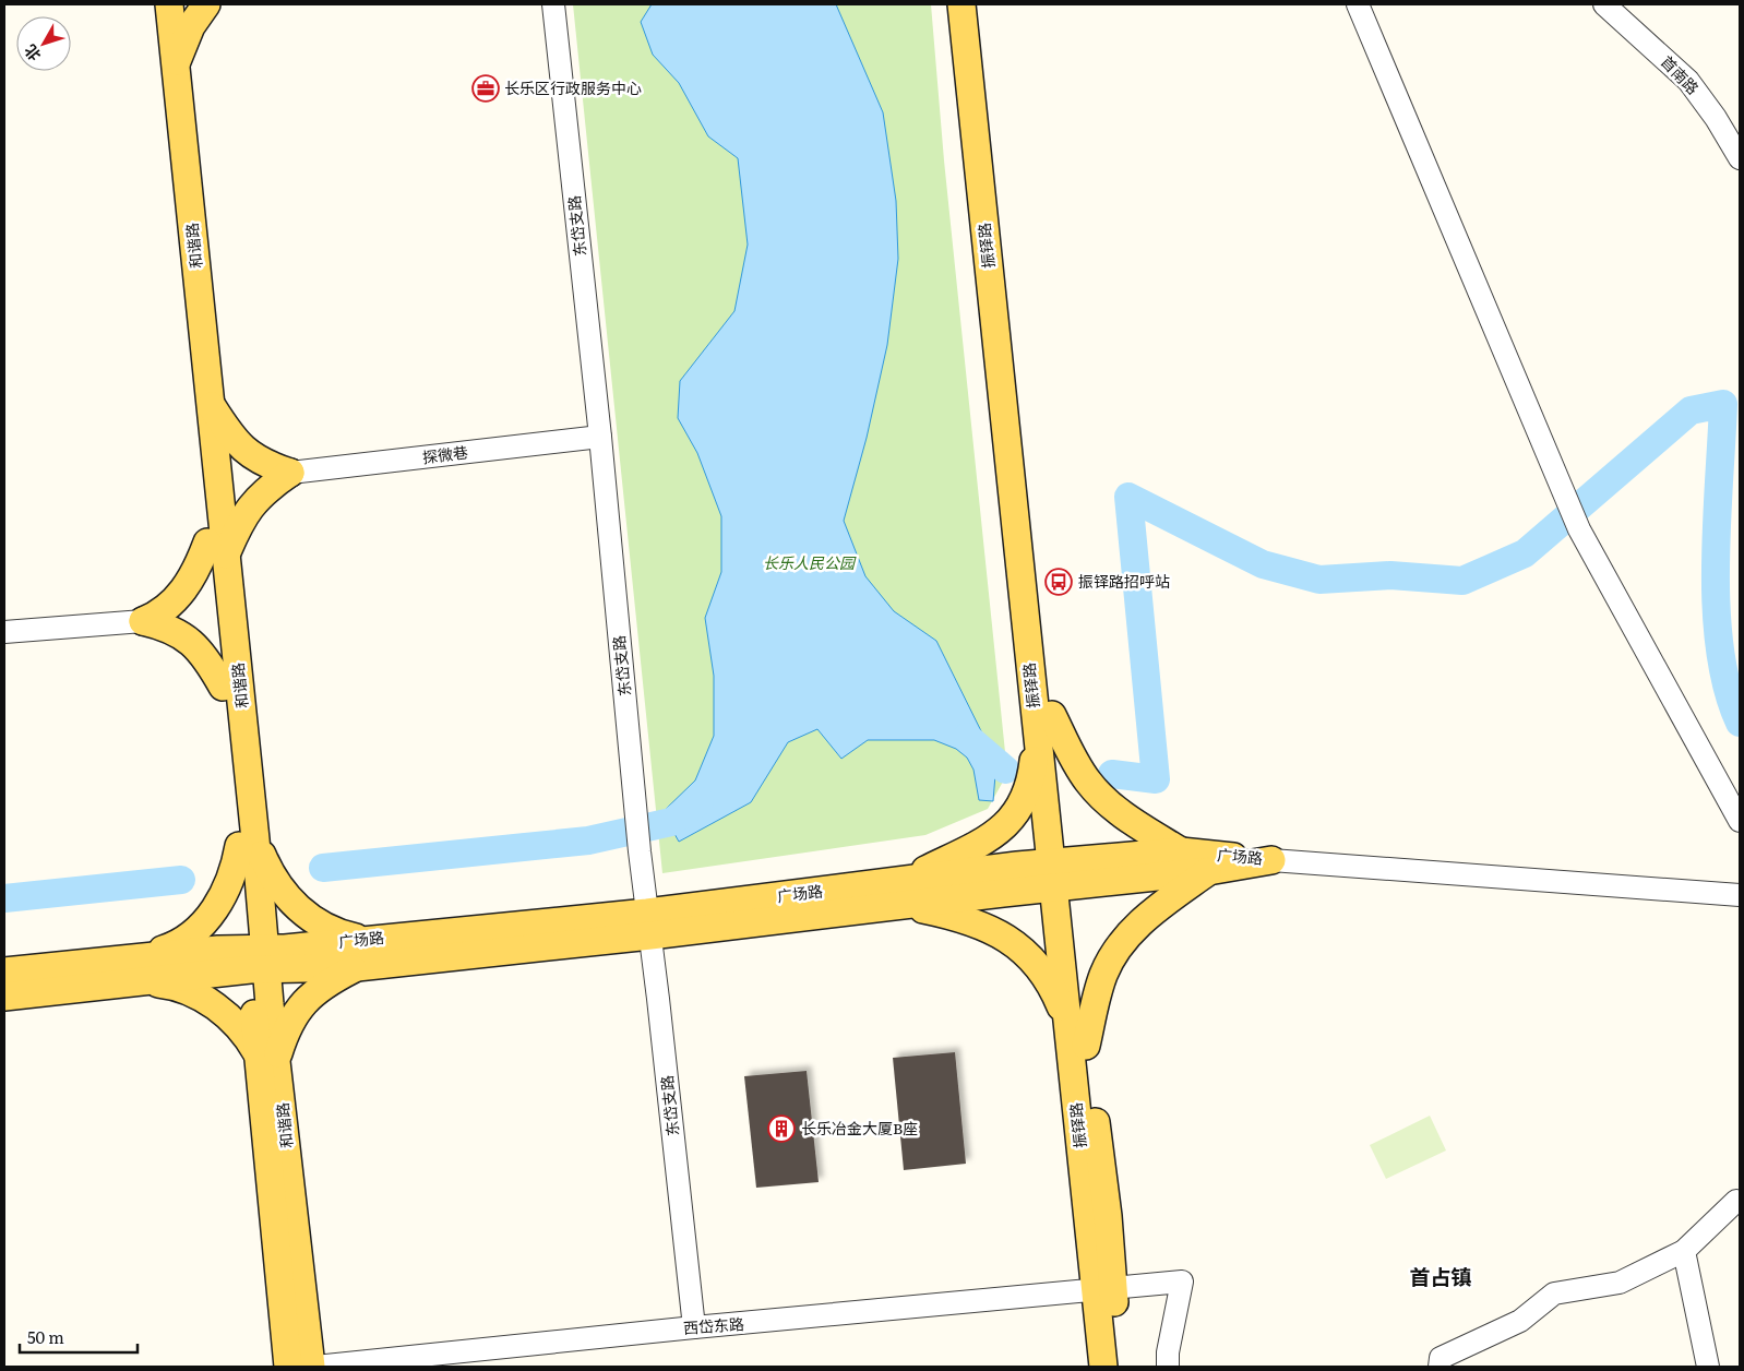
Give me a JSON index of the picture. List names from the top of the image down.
{
  "streets": {
    "main road": ["和谐路", "振铎路", "广场路"],
    "street": [
      "首南路",
      "东岱支路",
      "探微巷",
      "西岱东路"
    ]
  },
  "crossings": [
    ["东岱支路", "探微巷"],
    ["东岱支路", "广场路"],
    ["东岱支路", "西岱东路"],
    ["和谐路", "广场路"],
    ["振铎路", "广场路"],
    ["振铎路", "西岱东路"]
  ],
  "districts": ["首占镇"],
  "parks": ["长乐人民公园"],
  "places": {
    "office": ["长乐区行政服务中心"],
    "bus stop": ["振铎路招呼站"],
    "building": ["长乐冶金大厦B座"]
  },
  "scale_bar": "50 m",
  "north": "bottom left"
}
